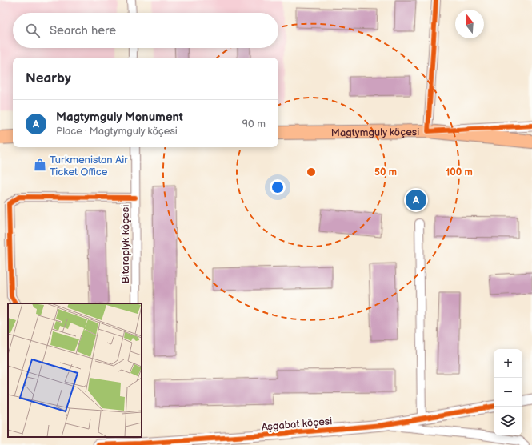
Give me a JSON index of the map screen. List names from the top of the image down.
{
  "streets": {
    "main road": ["Magtymguly köçesi"],
    "street": ["Bitaraplyk köçesi", "Aşgabat köçesi"]
  },
  "places": {
    "shop": ["Turkmenistan Air Ticket Office"]
  },
  "north": "top",
  "page": {
    "search": "Search here",
    "heading": "Nearby",
    "list": [
      {
        "mark": "A",
        "name": "Magtymguly Monument",
        "note": "Place · Magtymguly köçesi",
        "value": "90 m"
      }
    ],
    "pins": "A",
    "map_buttons": ["+", "−"]
  },
  "rings": ["50 m", "100 m"]
}
